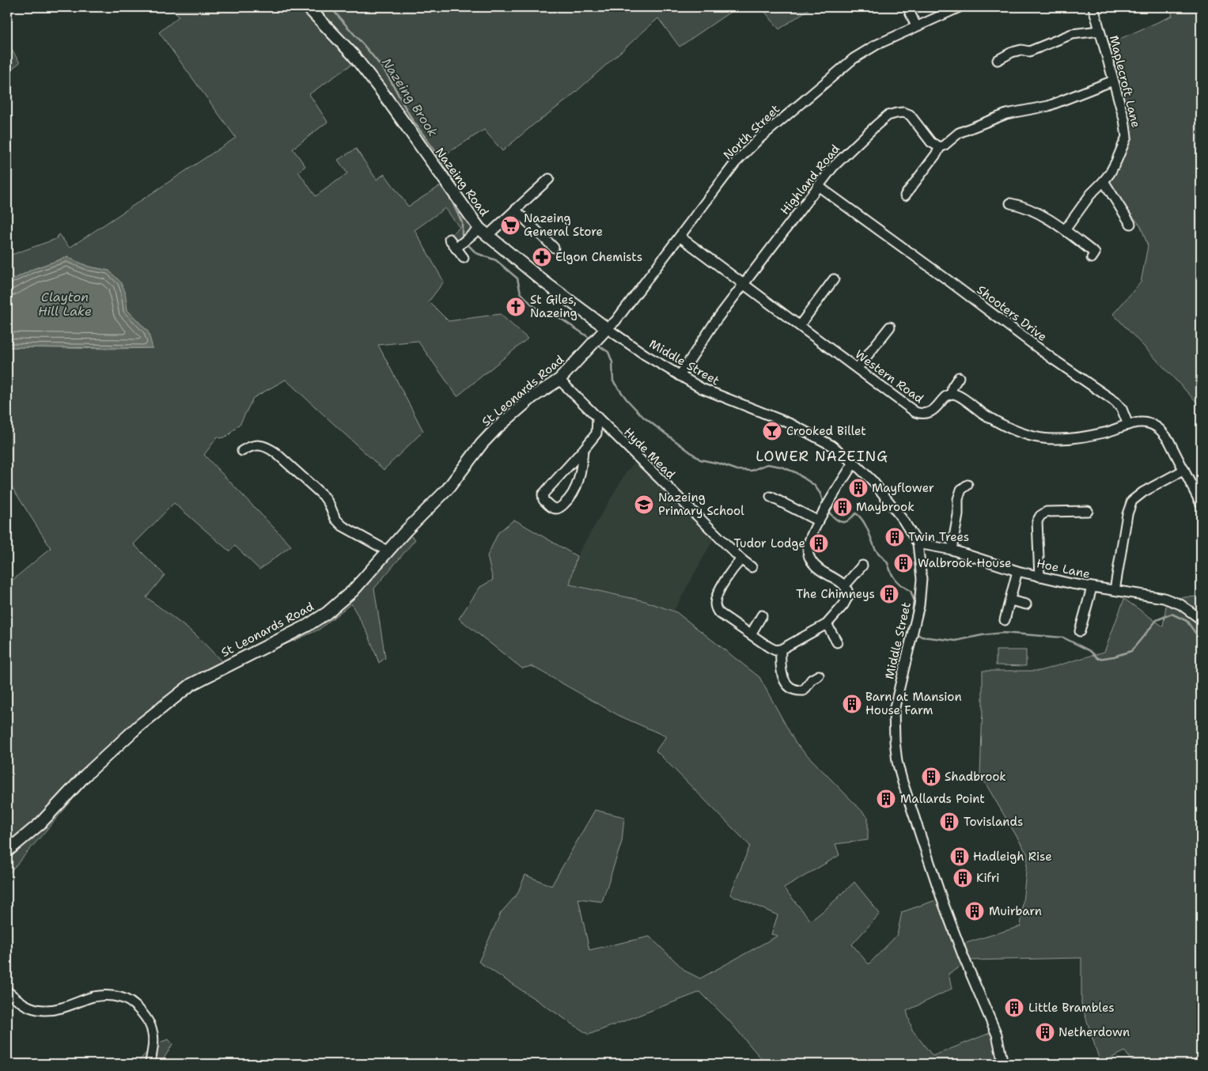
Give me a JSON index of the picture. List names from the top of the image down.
{
  "streets": {
    "main road": ["Nazeing Road", "St Leonards Road"],
    "street": [
      "Maplecroft Lane",
      "North Street",
      "Highland Road",
      "Shooters Drive",
      "Middle Street",
      "Western Road",
      "Hyde Mead",
      "Hoe Lane"
    ]
  },
  "crossings": [
    ["North Street", "Nazeing Road"],
    ["North Street", "Middle Street"],
    ["North Street", "Western Road"],
    ["North Street", "St Leonards Road"],
    ["Highland Road", "Shooters Drive"],
    ["Highland Road", "Middle Street"],
    ["Highland Road", "Western Road"],
    ["Nazeing Road", "Middle Street"],
    ["Nazeing Road", "St Leonards Road"],
    ["Middle Street", "St Leonards Road"],
    ["Middle Street", "Hoe Lane"],
    ["St Leonards Road", "Hyde Mead"]
  ],
  "districts": ["LOWER NAZEING"],
  "water": ["Nazeing Brook", "Clayton Hill Lake"],
  "places": {
    "supermarket": ["Nazeing General Store"],
    "pharmacy": ["Elgon Chemists"],
    "church": ["St Giles, Nazeing"],
    "bar": ["Crooked Billet"],
    "building": [
      "Mayflower",
      "Maybrook",
      "Twin Trees",
      "Tudor Lodge",
      "Walbrook House",
      "The Chimneys",
      "Barn at Mansion House Farm",
      "Shadbrook",
      "Mallards Point",
      "Tovislands",
      "Hadleigh Rise",
      "Kifri",
      "Muirbarn",
      "Little Brambles",
      "Netherdown"
    ],
    "school or university": ["Nazeing Primary School"]
  }
}
